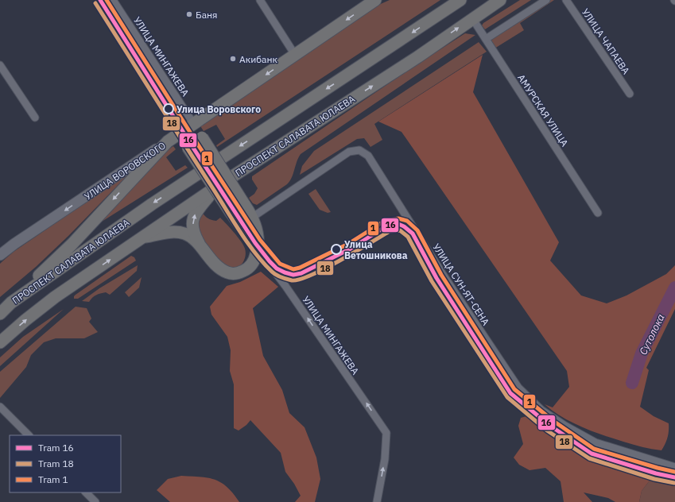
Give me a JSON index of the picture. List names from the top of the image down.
{
  "streets": {
    "main road": ["ПРОСПЕКТ САЛАВАТА ЮЛАЕВА", "УЛИЦА ВОРОВСКОГО"],
    "street": [
      "УЛИЦА ЧАПАЕВА",
      "УЛИЦА МИНГАЖЕВА",
      "АМУРСКАЯ УЛИЦА",
      "УЛИЦА СУН-ЯТ-СЕНА"
    ]
  },
  "crossings": [
    ["УЛИЦА МИНГАЖЕВА", "УЛИЦА ВОРОВСКОГО"],
    ["АМУРСКАЯ УЛИЦА", "ПРОСПЕКТ САЛАВАТА ЮЛАЕВА"]
  ],
  "one_way": ["УЛИЦА МИНГАЖЕВА"],
  "water": ["Сутолока"],
  "places": [
    "Баня",
    "Акибанк",
    "Улица Воровского",
    "Улица Ветошникова"
  ],
  "lines": ["tram line 16", "tram line 1", "tram line 18"],
  "legend": ["Tram 16", "Tram 18", "Tram 1"]
}
